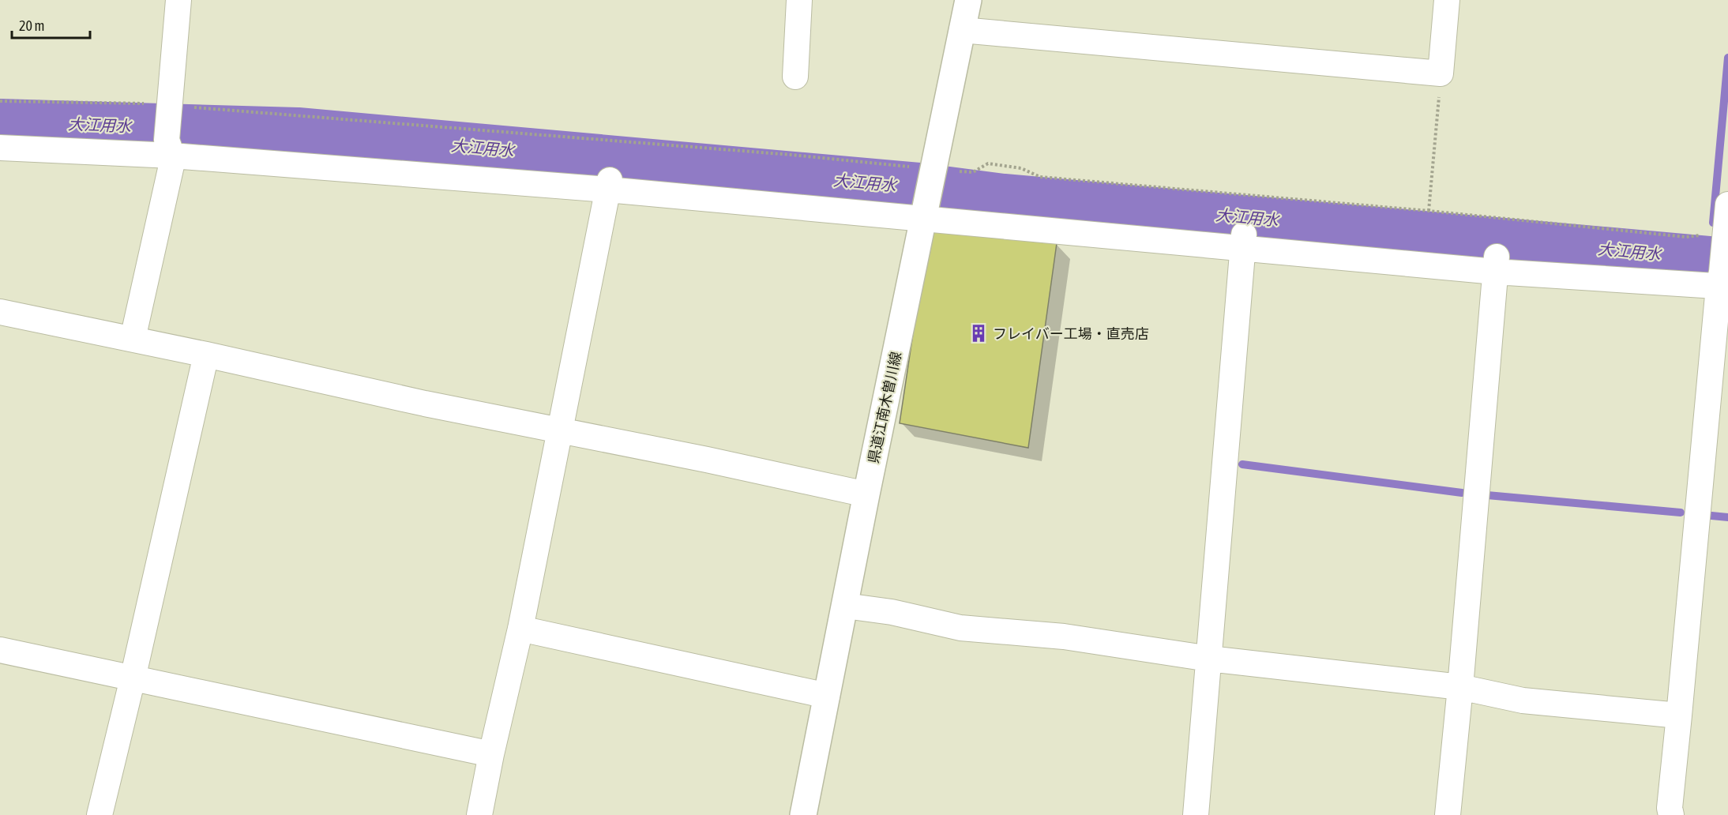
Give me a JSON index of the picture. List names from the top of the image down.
{
  "streets": {
    "main road": ["県道江南木曽川線"]
  },
  "water": ["大江用水"],
  "places": {
    "building": ["フレイバー工場・直売店"]
  },
  "scale_bar": "20 m"
}
